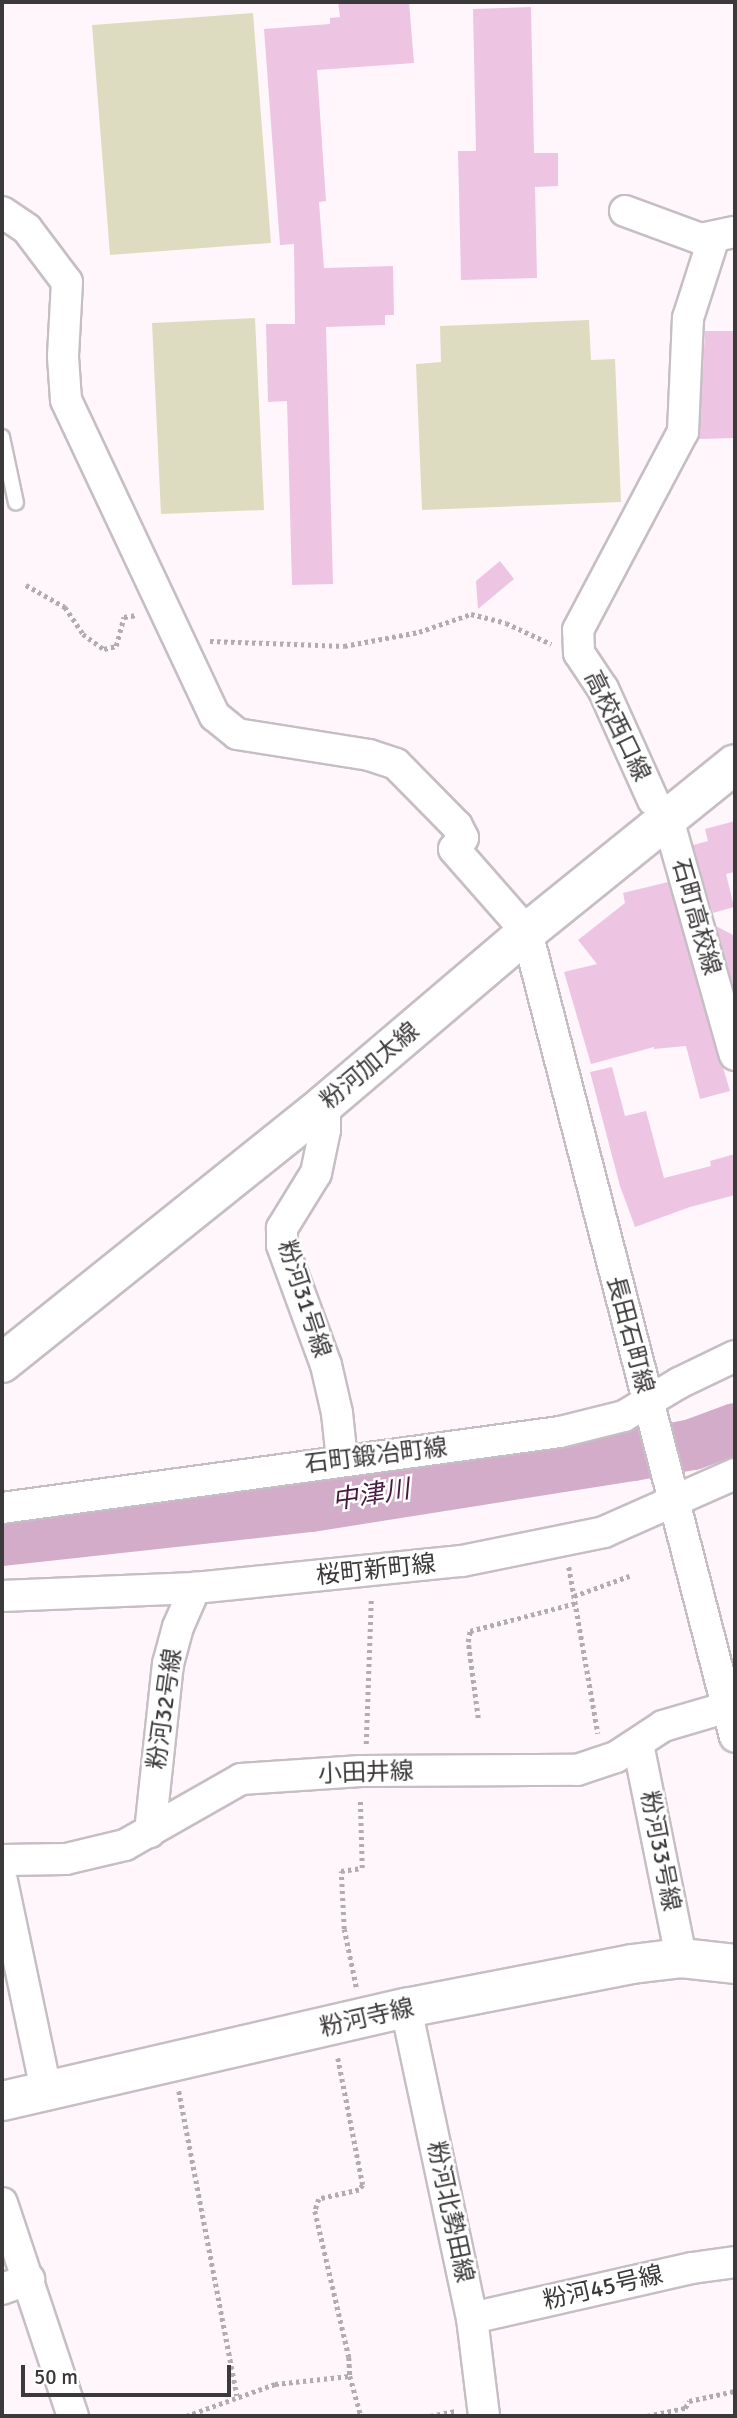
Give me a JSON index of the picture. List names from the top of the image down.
{
  "streets": {
    "main road": ["粉河加太線", "粉河寺線"],
    "street": [
      "高校西口線",
      "石町高校線",
      "粉河31号線",
      "長田石町線",
      "石町鍛冶町線",
      "桜町新町線",
      "粉河32号線",
      "小田井線",
      "粉河33号線",
      "粉河北勢田線",
      "粉河45号線"
    ]
  },
  "crossings": [
    ["高校西口線", "石町高校線"],
    ["高校西口線", "粉河加太線"],
    ["石町高校線", "粉河加太線"],
    ["粉河加太線", "粉河31号線"],
    ["粉河加太線", "長田石町線"],
    ["粉河31号線", "石町鍛冶町線"],
    ["長田石町線", "石町鍛冶町線"],
    ["長田石町線", "桜町新町線"],
    ["長田石町線", "小田井線"],
    ["桜町新町線", "粉河32号線"],
    ["粉河32号線", "小田井線"],
    ["小田井線", "粉河33号線"],
    ["粉河33号線", "粉河寺線"],
    ["粉河寺線", "粉河北勢田線"],
    ["粉河北勢田線", "粉河45号線"]
  ],
  "water": ["中津川"],
  "scale_bar": "50 m"
}
